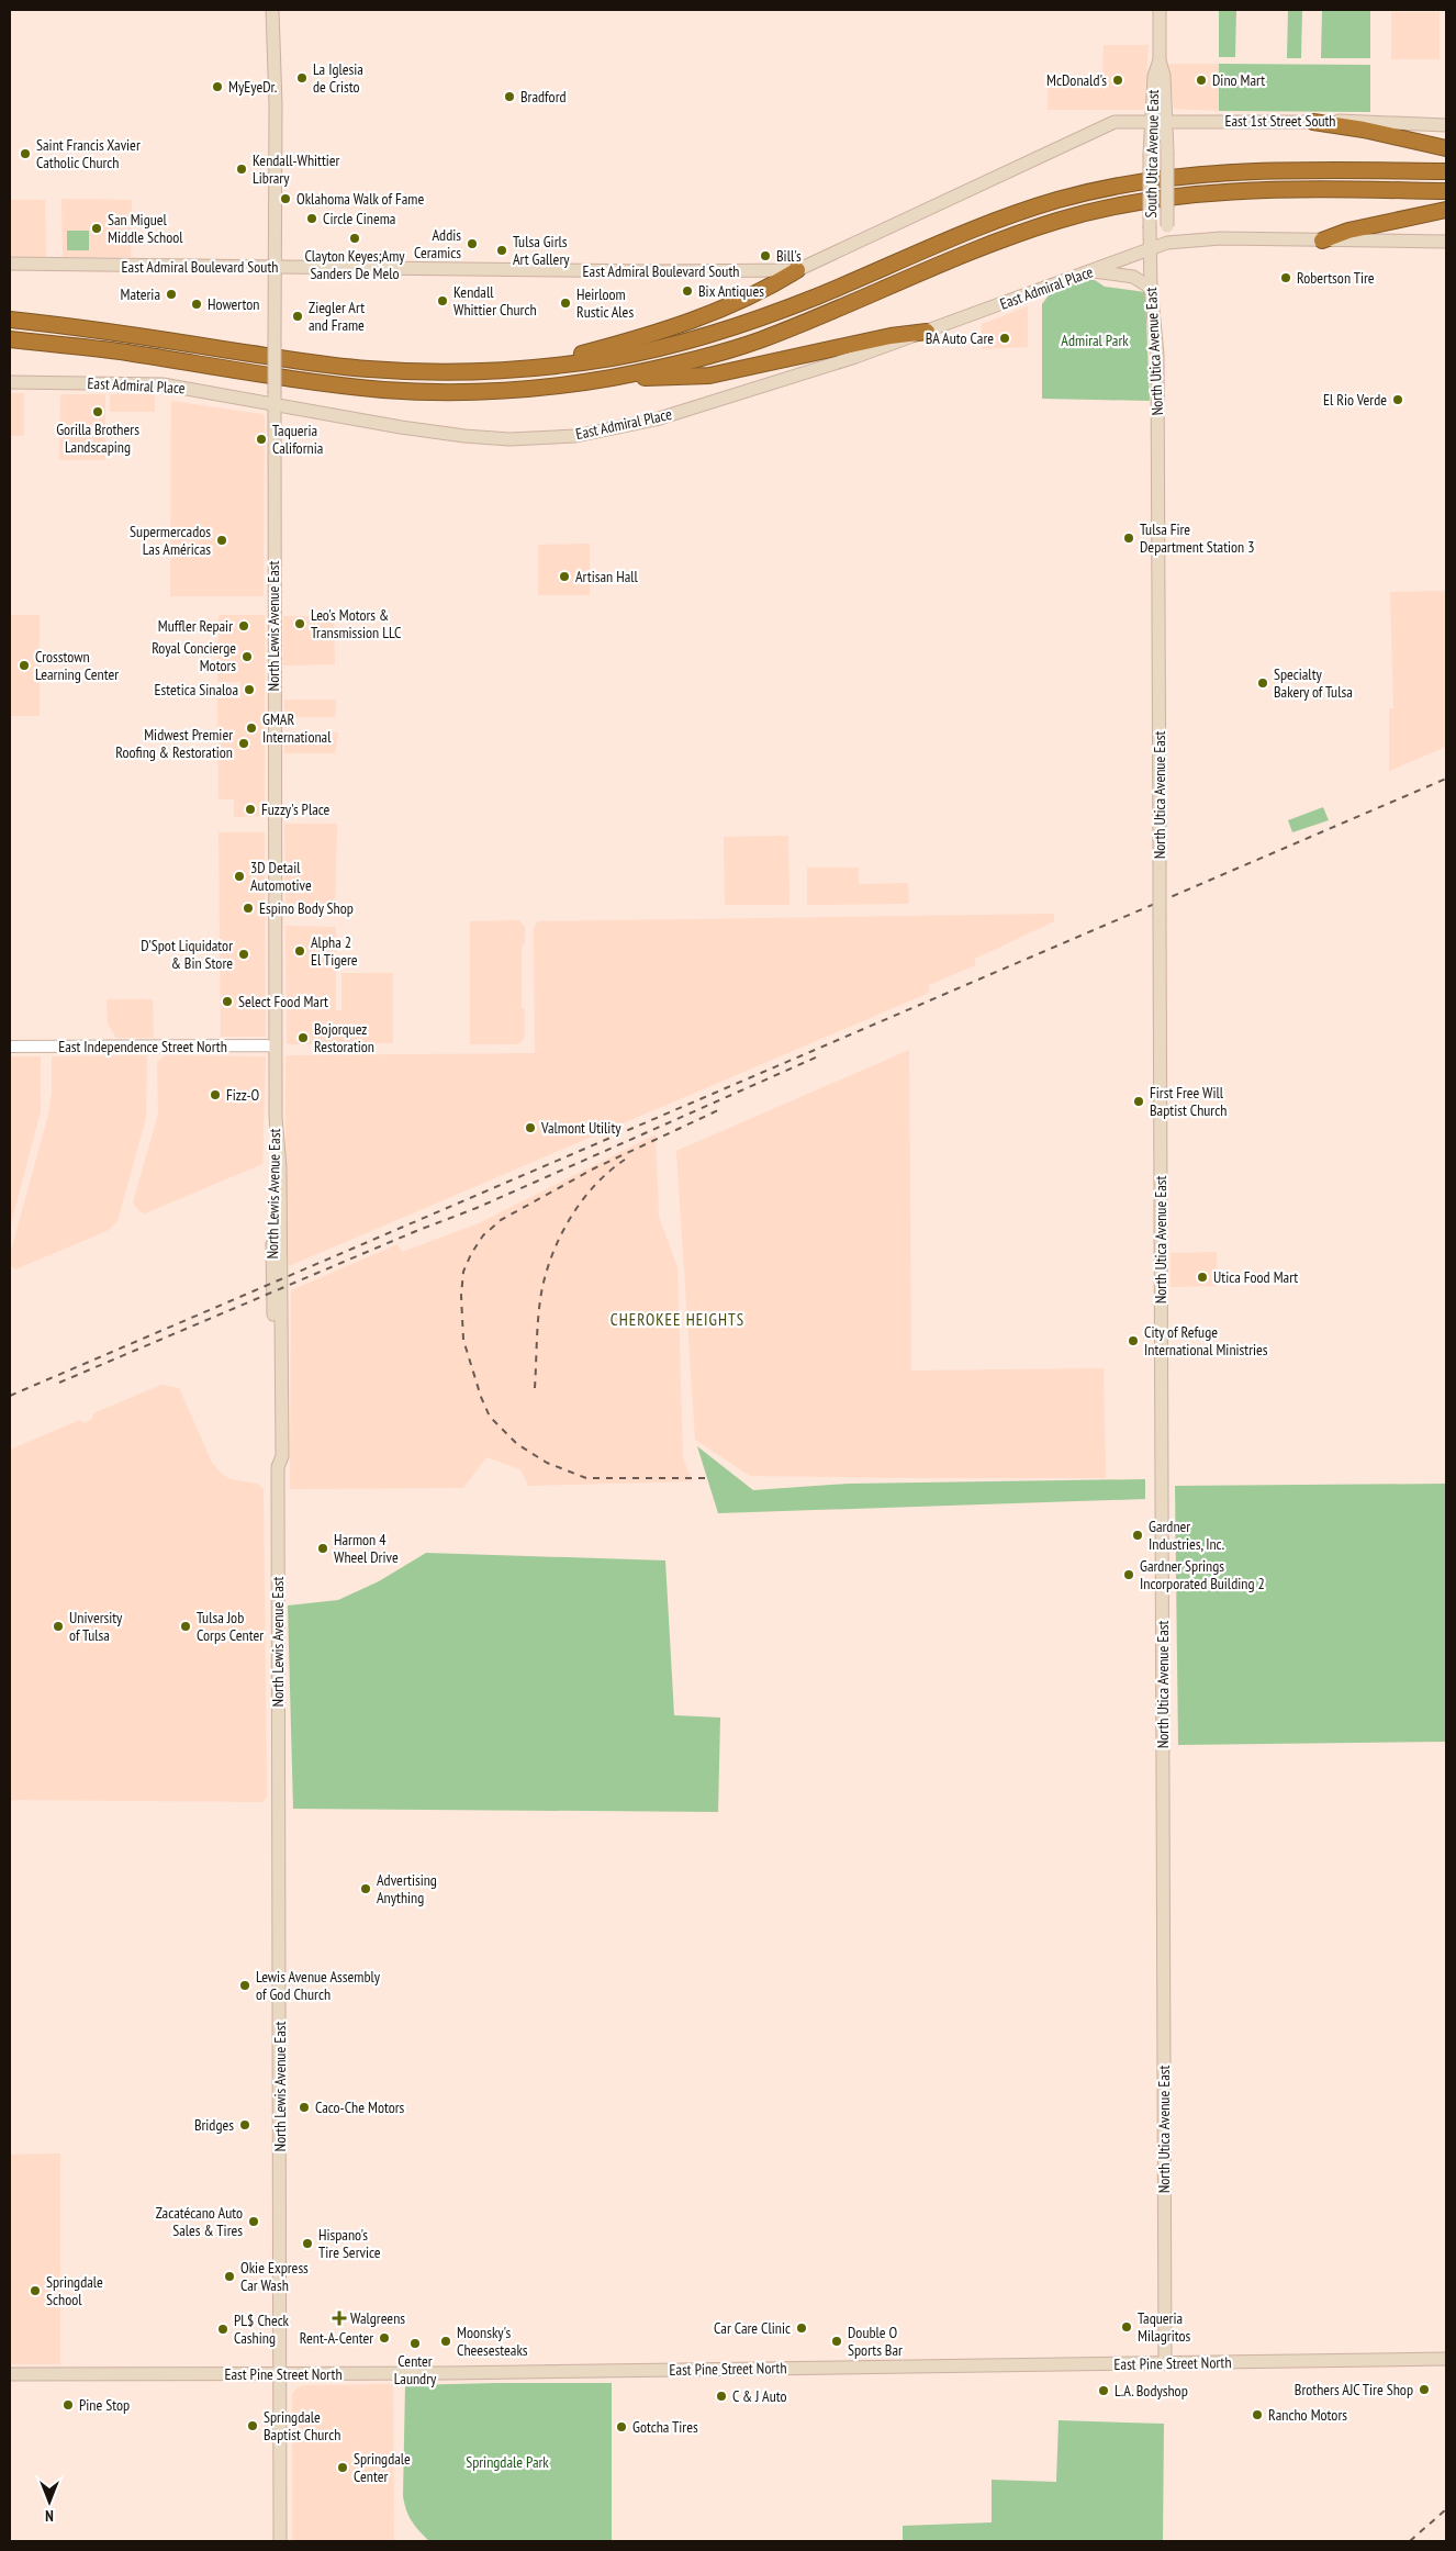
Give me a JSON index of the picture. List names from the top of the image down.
{
  "streets": {
    "main road": [
      "East 1st Street South",
      "South Utica Avenue East",
      "East Admiral Boulevard South",
      "East Admiral Place",
      "North Utica Avenue East",
      "North Lewis Avenue East",
      "East Pine Street North"
    ],
    "street": ["East Independence Street North"]
  },
  "crossings": [
    ["East 1st Street South", "South Utica Avenue East"],
    ["East 1st Street South", "East Admiral Boulevard South"],
    ["South Utica Avenue East", "East Admiral Place"],
    ["South Utica Avenue East", "North Utica Avenue East"],
    ["East Admiral Boulevard South", "North Lewis Avenue East"],
    ["East Admiral Place", "North Utica Avenue East"],
    ["East Admiral Place", "North Lewis Avenue East"],
    ["North Utica Avenue East", "East Pine Street North"],
    ["North Lewis Avenue East", "East Independence Street North"],
    ["North Lewis Avenue East", "East Pine Street North"]
  ],
  "districts": ["CHEROKEE HEIGHTS"],
  "parks": ["Admiral Park", "Springdale Park"],
  "places": {
    "other": [
      "La Iglesia de Cristo",
      "McDonald's",
      "Dino Mart",
      "MyEyeDr.",
      "Bradford",
      "Saint Francis Xavier Catholic Church",
      "Kendall-Whittier Library",
      "Oklahoma Walk of Fame",
      "Circle Cinema",
      "San Miguel Middle School",
      "Clayton Keyes;Amy Sanders De Melo",
      "Addis Ceramics",
      "Tulsa Girls Art Gallery",
      "Bill's",
      "Robertson Tire",
      "Bix Antiques",
      "Materia",
      "Kendall Whittier Church",
      "Heirloom Rustic Ales",
      "Howerton",
      "Ziegler Art and Frame",
      "BA Auto Care",
      "El Rio Verde",
      "Gorilla Brothers Landscaping",
      "Taqueria California",
      "Tulsa Fire Department Station 3",
      "Supermercados Las Américas",
      "Artisan Hall",
      "Leo's Motors & Transmission LLC",
      "Muffler Repair",
      "Royal Concierge Motors",
      "Crosstown Learning Center",
      "Specialty Bakery of Tulsa",
      "Estetica Sinaloa",
      "GMAR International",
      "Midwest Premier Roofing & Restoration",
      "Fuzzy's Place",
      "3D Detail Automotive",
      "Espino Body Shop",
      "Alpha 2 El Tigere",
      "D'Spot Liquidator & Bin Store",
      "Select Food Mart",
      "Bojorquez Restoration",
      "Fizz-O",
      "First Free Will Baptist Church",
      "Valmont Utility",
      "Utica Food Mart",
      "City of Refuge International Ministries",
      "Gardner Industries, Inc.",
      "Harmon 4 Wheel Drive",
      "Gardner Springs Incorporated Building 2",
      "University of Tulsa",
      "Tulsa Job Corps Center",
      "Advertising Anything",
      "Lewis Avenue Assembly of God Church",
      "Caco-Che Motors",
      "Bridges",
      "Zacatécano Auto Sales & Tires",
      "Hispano's Tire Service",
      "Okie Express Car Wash",
      "Springdale School",
      "Taqueria Milagritos",
      "Car Care Clinic",
      "PL$ Check Cashing",
      "Rent-A-Center",
      "Moonsky's Cheesesteaks",
      "Double O Sports Bar",
      "Center Laundry",
      "Brothers AJC Tire Shop",
      "L.A. Bodyshop",
      "C & J Auto",
      "Pine Stop",
      "Rancho Motors",
      "Springdale Baptist Church",
      "Gotcha Tires",
      "Springdale Center"
    ],
    "health": ["Walgreens"]
  },
  "north": "bottom"
}
